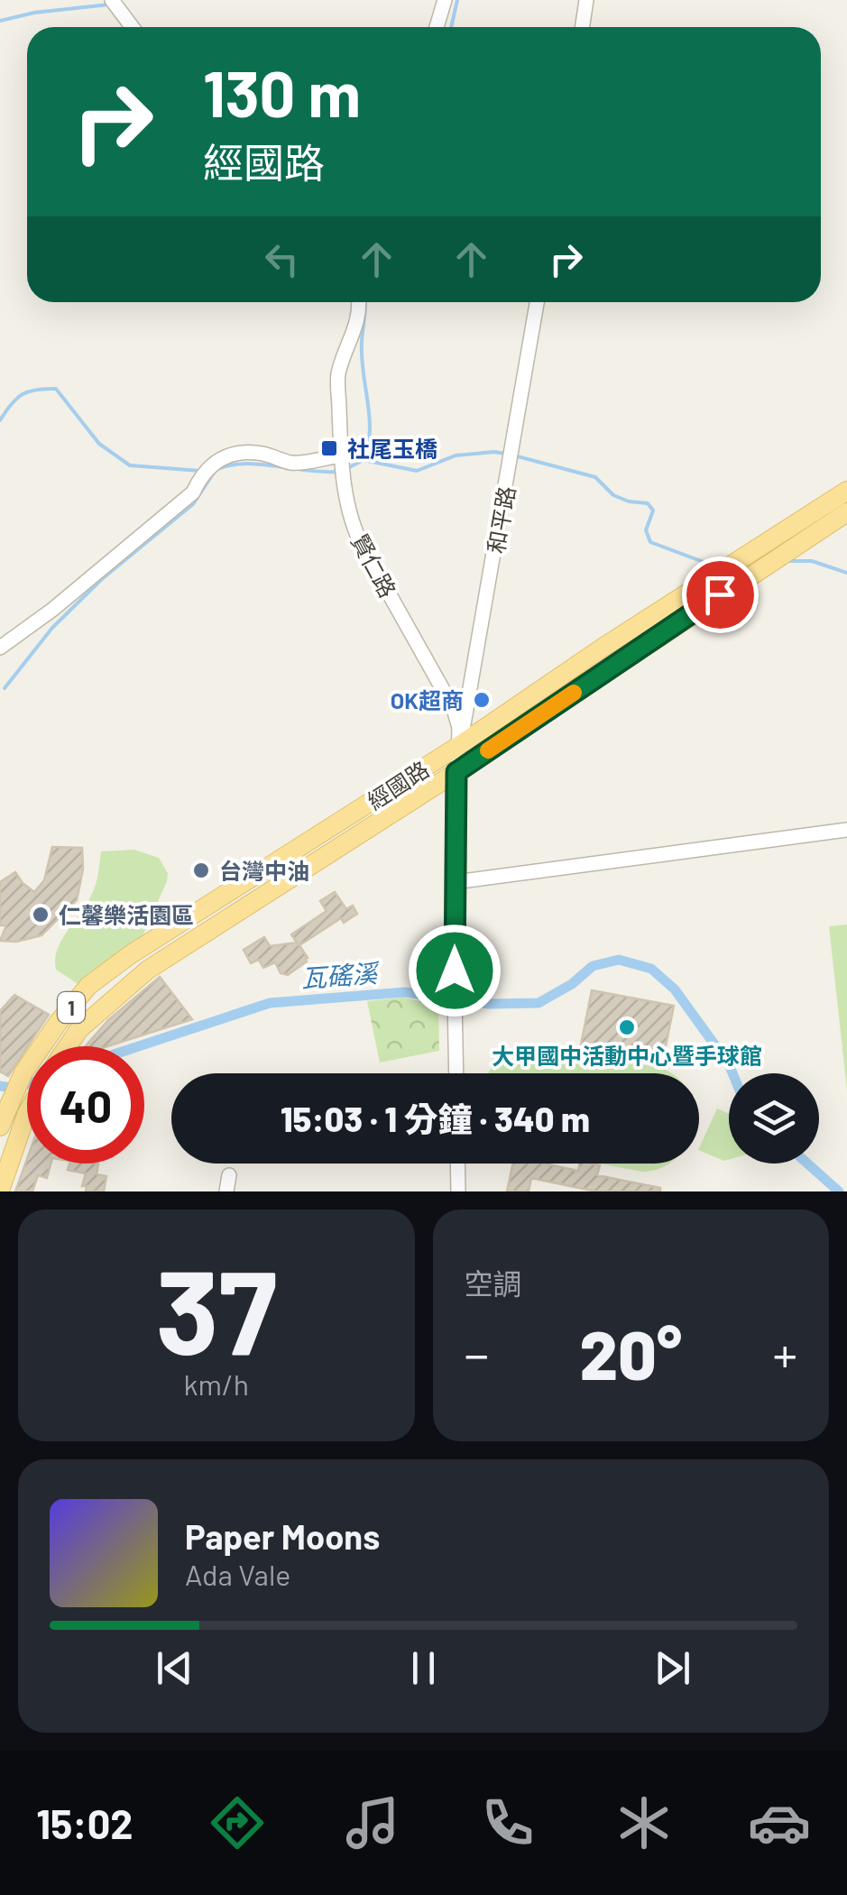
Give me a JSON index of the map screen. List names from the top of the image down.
{
  "streets": {
    "main road": ["經國路", "1"],
    "street": ["和平路", "賢仁路"]
  },
  "crossings": [
    ["和平路", "賢仁路"],
    ["和平路", "經國路"],
    ["賢仁路", "經國路"]
  ],
  "water": ["瓦磘溪"],
  "places": {
    "transit": ["社尾玉橋"],
    "other": [
      "OK超商",
      "台灣中油",
      "仁馨樂活園區",
      "大甲國中活動中心暨手球館"
    ]
  },
  "page": {
    "turn": ["130 m", "經國路"],
    "limit": "40",
    "trip": "15:03 · 1 分鐘 · 340 m",
    "tile": [
      ["37", "km/h"],
      "空調"
    ],
    "heat": ["−", "20°", "+"],
    "song": ["Paper Moons", "Ada Vale"],
    "tabs": "15:02"
  }
}
